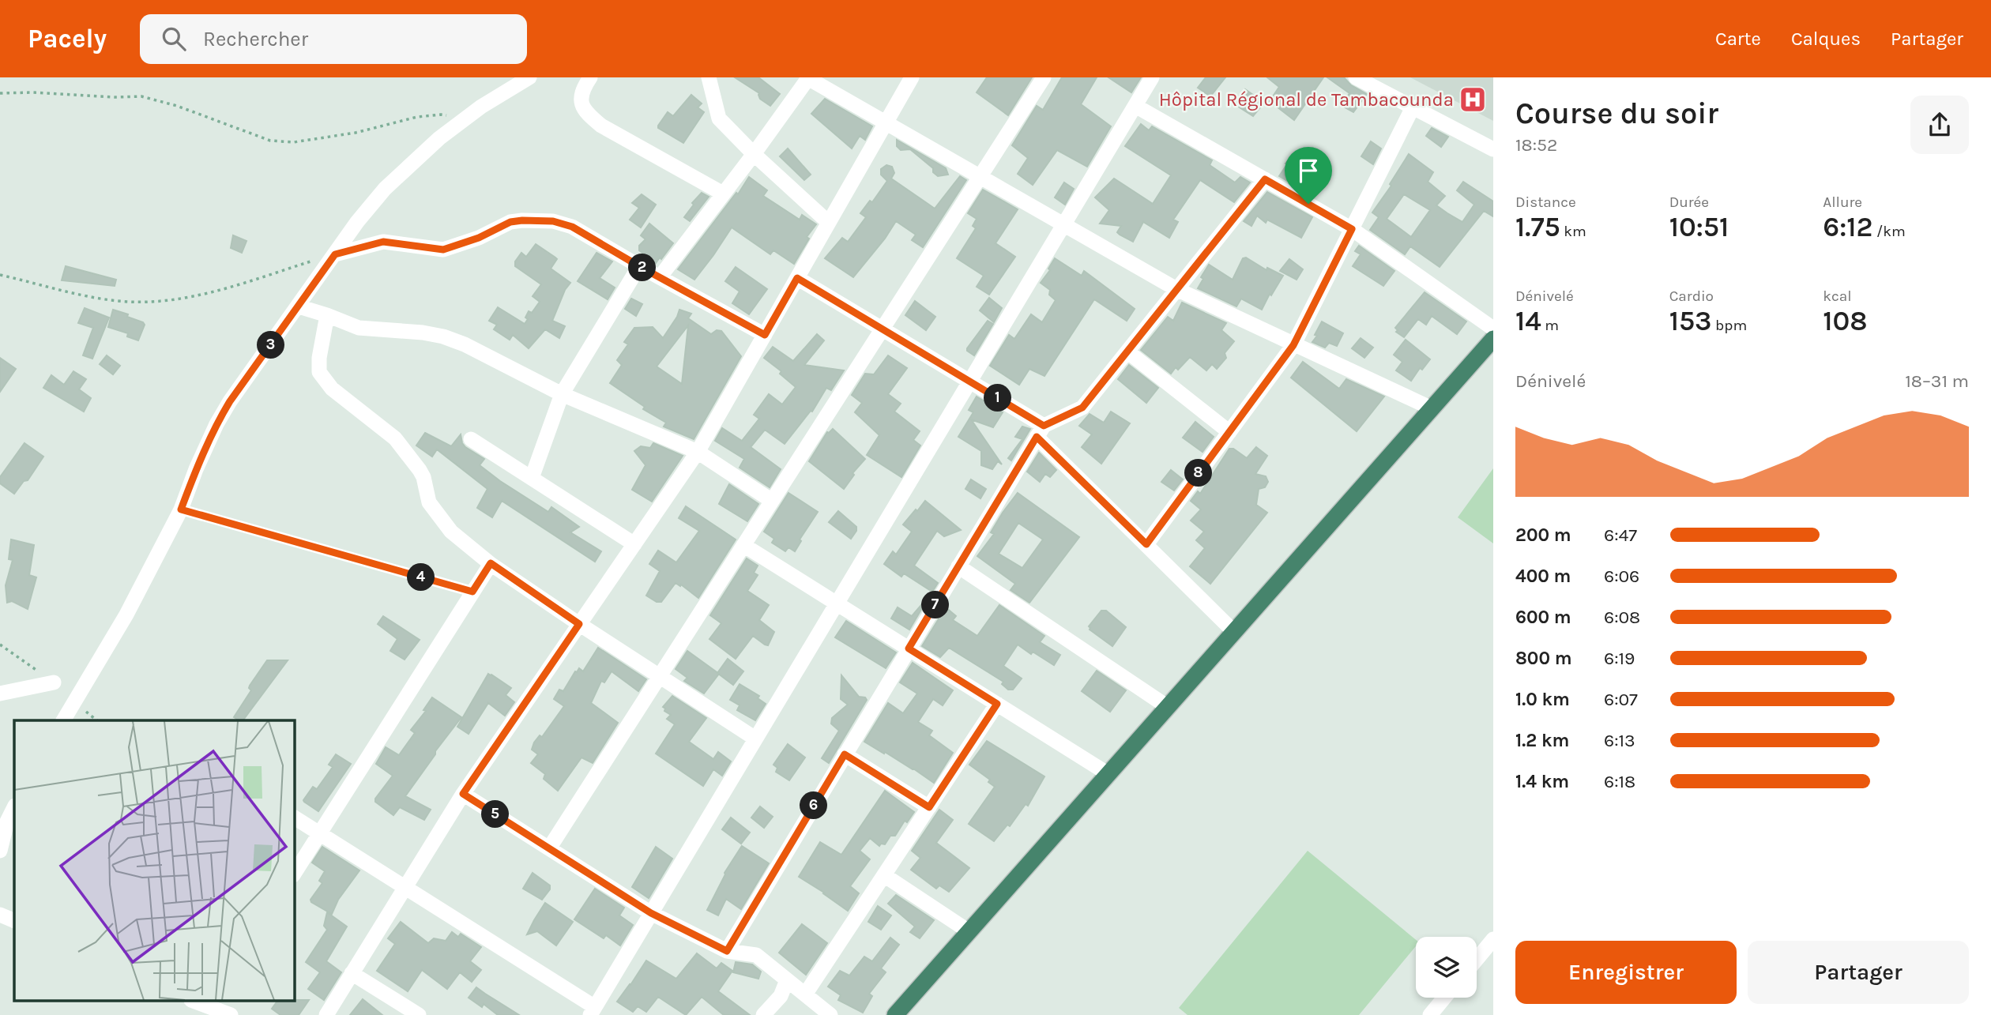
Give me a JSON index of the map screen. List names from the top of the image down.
{
  "places": {
    "hospital": ["Hôpital Régional de Tambacounda"]
  },
  "page": {
    "header": "Pacely",
    "search": "Rechercher",
    "nav": ["Carte", "Calques", "Partager"],
    "heading": ["Course du soir", "18:52"],
    "stats": [
      ["Distance", "1.75 km"],
      ["Durée", "10:51"],
      ["Allure", "6:12 /km"],
      ["Dénivelé", "14 m"],
      ["Cardio", "153 bpm"],
      ["kcal", "108"]
    ],
    "pins": [
      "2",
      "3",
      "1",
      "8",
      "4",
      "7",
      "6",
      "5"
    ],
    "chart": ["Dénivelé", "18–31 m"],
    "list": [
      {
        "name": "200 m",
        "note": "6:47"
      },
      {
        "name": "400 m",
        "note": "6:06"
      },
      {
        "name": "600 m",
        "note": "6:08"
      },
      {
        "name": "800 m",
        "note": "6:19"
      },
      {
        "name": "1.0 km",
        "note": "6:07"
      },
      {
        "name": "1.2 km",
        "note": "6:13"
      },
      {
        "name": "1.4 km",
        "note": "6:18"
      }
    ],
    "buttons": ["Enregistrer", "Partager"]
  }
}
